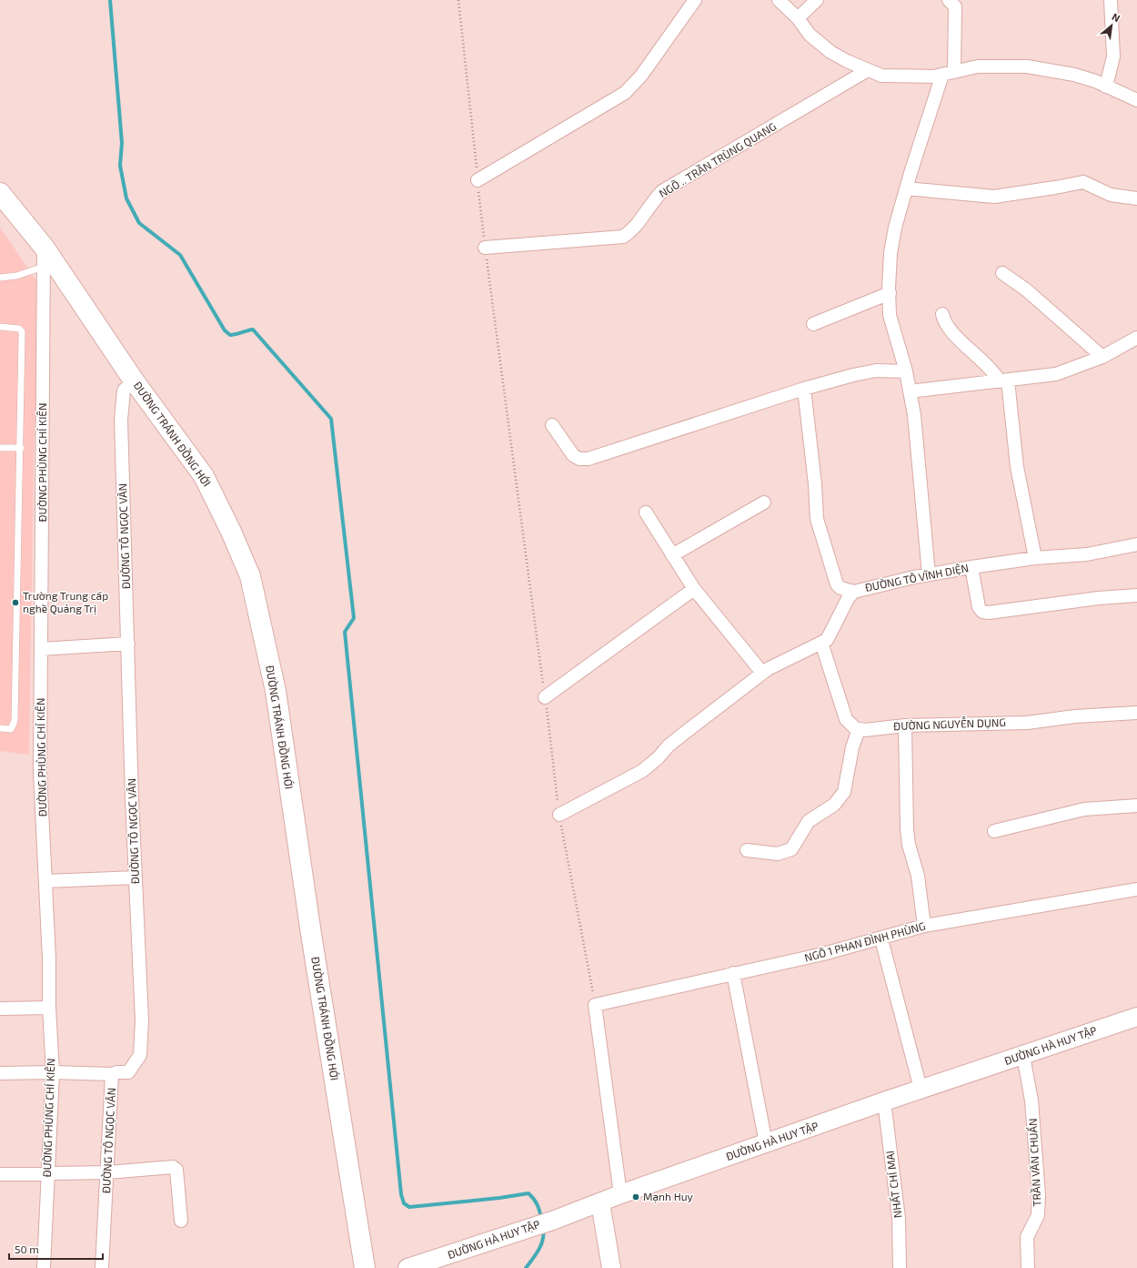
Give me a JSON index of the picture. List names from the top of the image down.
{
  "streets": {
    "highway": ["ĐƯỜNG TRÁNH ĐỒNG HỚI"],
    "main road": ["ĐƯỜNG HÀ HUY TẬP"],
    "street": [
      "NGÕ .. TRẦN TRÙNG QUANG",
      "ĐƯỜNG PHÙNG CHÍ KIÊN",
      "ĐƯỜNG TÔ NGỌC VÂN",
      "ĐƯỜNG TÔ VĨNH DIỆN",
      "ĐƯỜNG NGUYỄN DỤNG",
      "NGÕ 1 PHAN ĐÌNH PHÙNG",
      "TRẦN VĂN CHUẨN",
      "NHẤT CHÍ MAI"
    ]
  },
  "crossings": [
    ["ĐƯỜNG TRÁNH ĐỒNG HỚI", "ĐƯỜNG PHÙNG CHÍ KIÊN"],
    ["ĐƯỜNG TRÁNH ĐỒNG HỚI", "ĐƯỜNG TÔ NGỌC VÂN"],
    ["ĐƯỜNG HÀ HUY TẬP", "TRẦN VĂN CHUẨN"],
    ["ĐƯỜNG HÀ HUY TẬP", "NHẤT CHÍ MAI"]
  ],
  "places": ["Trường Trung cấp nghề Quảng Trị", "Mạnh Huy"],
  "scale_bar": "50 m",
  "north": "top right"
}
